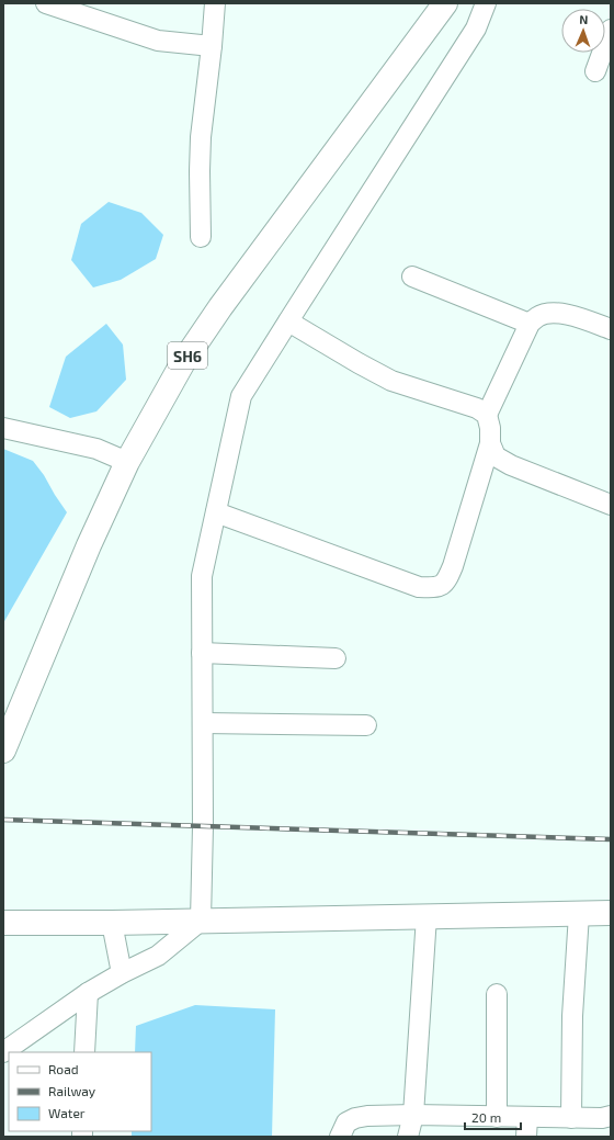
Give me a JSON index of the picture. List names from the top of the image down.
{
  "streets": {
    "main road": ["SH6"]
  },
  "legend": ["Road", "Railway", "Water"],
  "scale_bar": "20 m",
  "north": "top"
}
